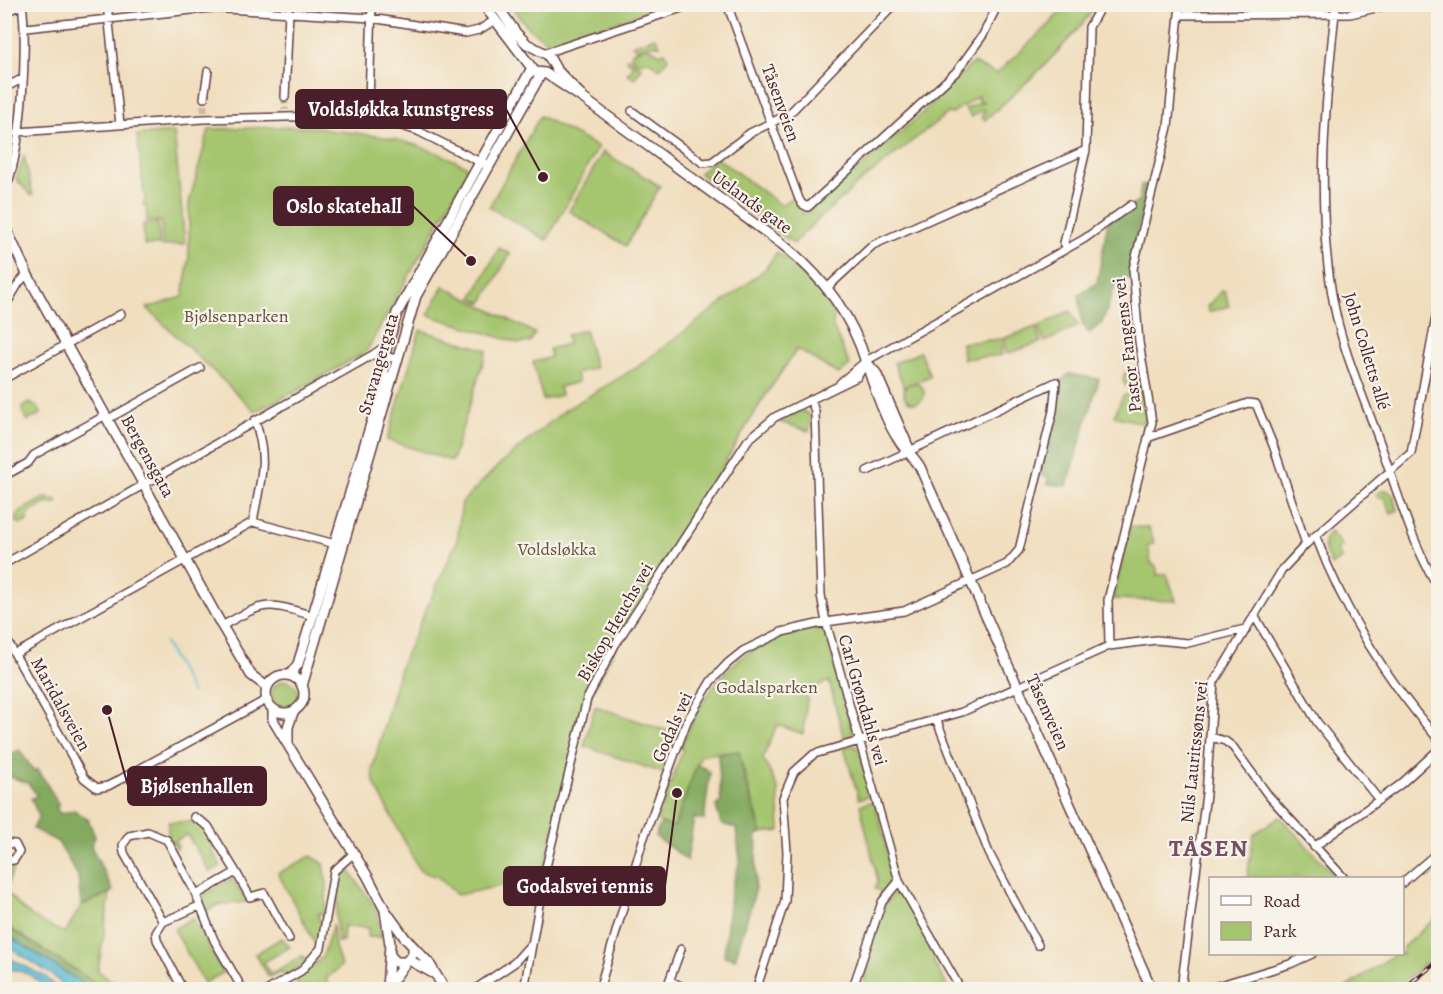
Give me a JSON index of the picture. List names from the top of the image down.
{
  "streets": {
    "main road": [
      "Tåsenveien",
      "Uelands gate",
      "Stavangergata",
      "Bergensgata"
    ],
    "street": [
      "Pastor Fangens vei",
      "John Colletts allé",
      "Biskop Heuchs vei",
      "Carl Grøndahls vei",
      "Maridalsveien",
      "Godals vei",
      "Nils Lauritssøns vei"
    ]
  },
  "crossings": [
    ["Tåsenveien", "Uelands gate"],
    ["Tåsenveien", "Biskop Heuchs vei"],
    ["Tåsenveien", "Godals vei"],
    ["Uelands gate", "Stavangergata"],
    ["Uelands gate", "Biskop Heuchs vei"],
    ["John Colletts allé", "Nils Lauritssøns vei"],
    ["Stavangergata", "Bergensgata"],
    ["Stavangergata", "Maridalsveien"],
    ["Bergensgata", "Maridalsveien"],
    ["Biskop Heuchs vei", "Carl Grøndahls vei"],
    ["Carl Grøndahls vei", "Godals vei"]
  ],
  "districts": ["TÅSEN"],
  "parks": ["Bjølsenparken", "Voldsløkka", "Godalsparken"],
  "places": [
    "Voldsløkka kunstgress",
    "Oslo skatehall",
    "Bjølsenhallen",
    "Godalsvei tennis"
  ],
  "legend": ["Road", "Park"]
}
